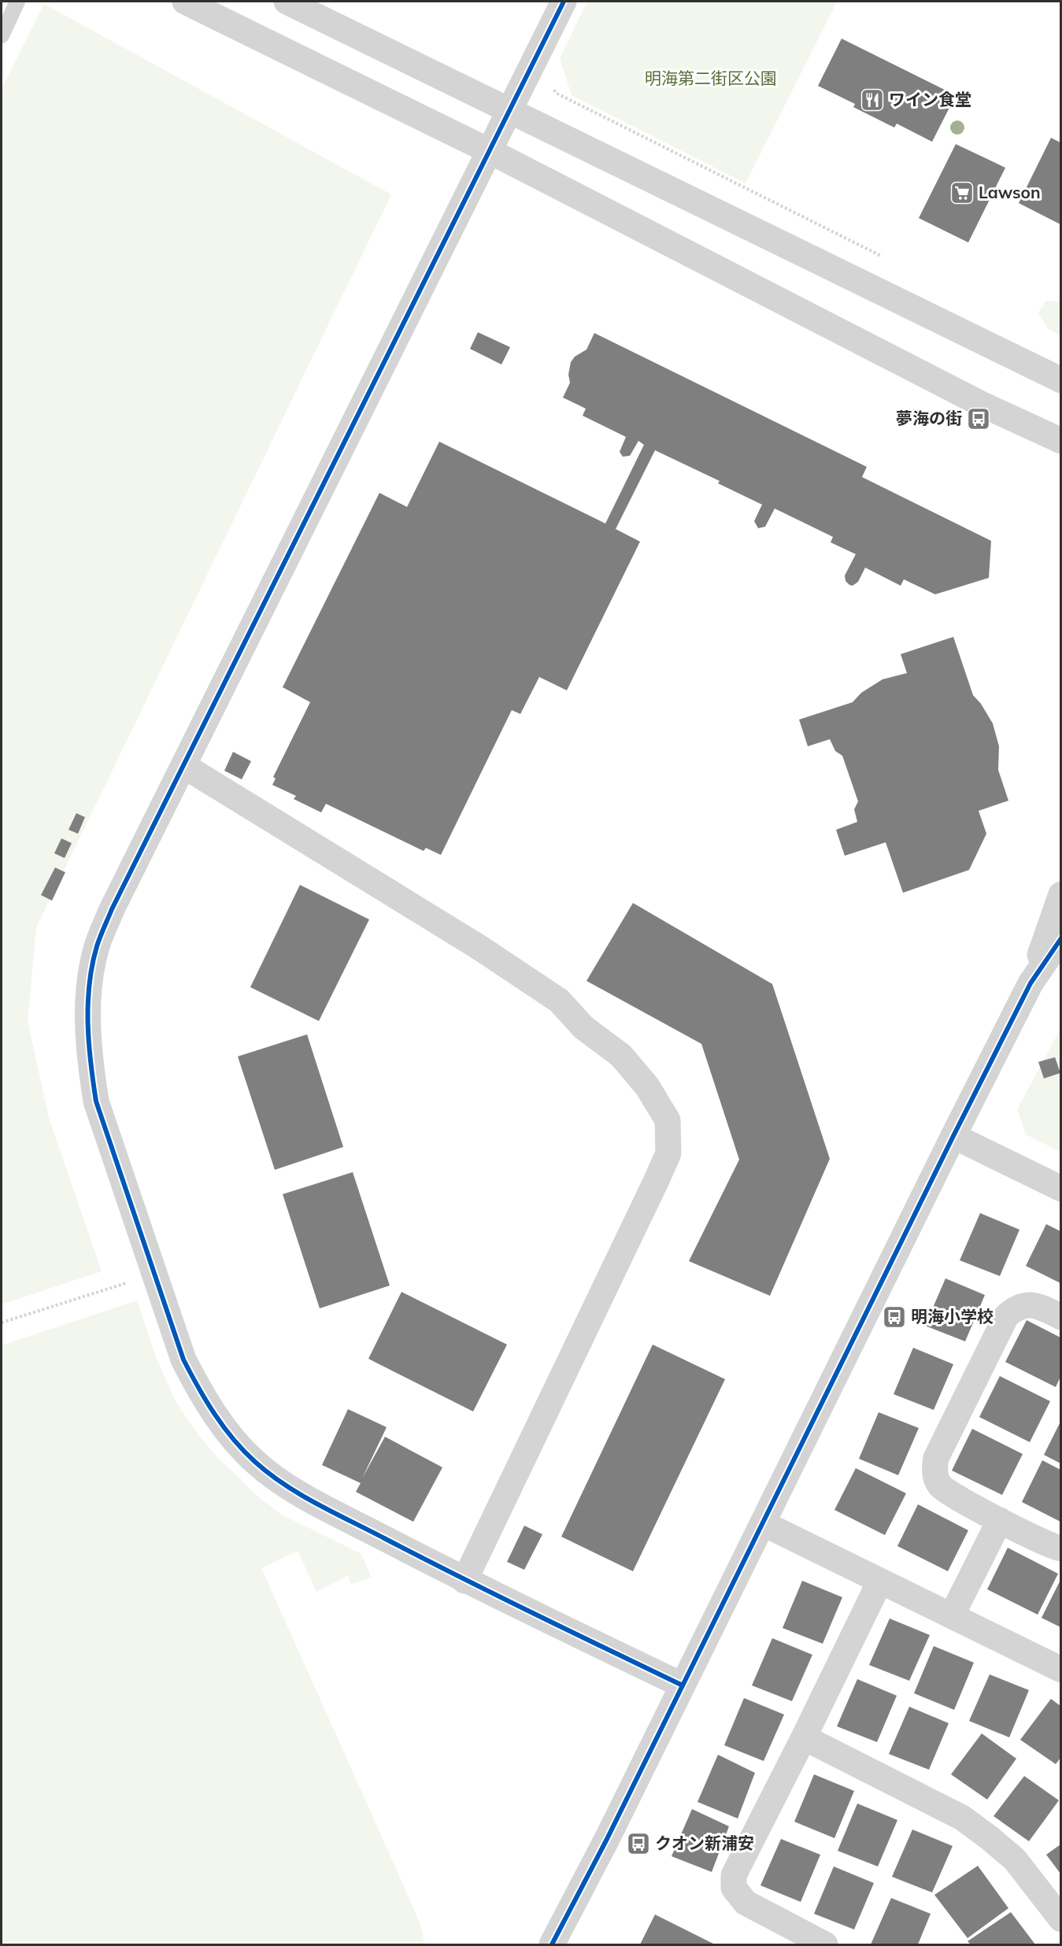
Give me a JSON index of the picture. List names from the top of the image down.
{
  "parks": ["明海第二街区公園"],
  "places": {
    "restaurant": ["ワイン食堂"],
    "supermarket": ["Lawson"],
    "bus stop": ["夢海の街", "明海小学校", "クオン新浦安"]
  }
}
